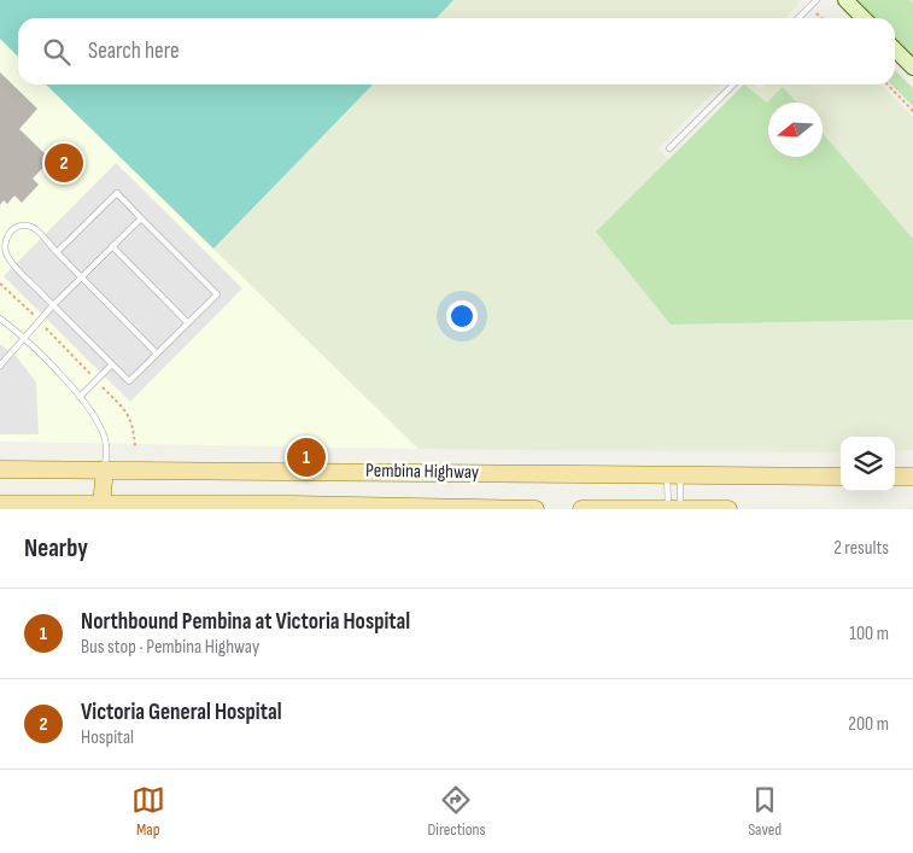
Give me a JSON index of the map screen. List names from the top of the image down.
{
  "streets": {
    "main road": ["Pembina Highway"]
  },
  "north": "left",
  "page": {
    "search": "Search here",
    "pins": ["2", "1"],
    "heading": ["Nearby", "2 results"],
    "list": [
      {
        "mark": "1",
        "name": "Northbound Pembina at Victoria Hospital",
        "note": "Bus stop · Pembina Highway",
        "value": "100 m"
      },
      {
        "mark": "2",
        "name": "Victoria General Hospital",
        "note": "Hospital",
        "value": "200 m"
      }
    ],
    "nav": ["Map", "Directions", "Saved"]
  }
}
